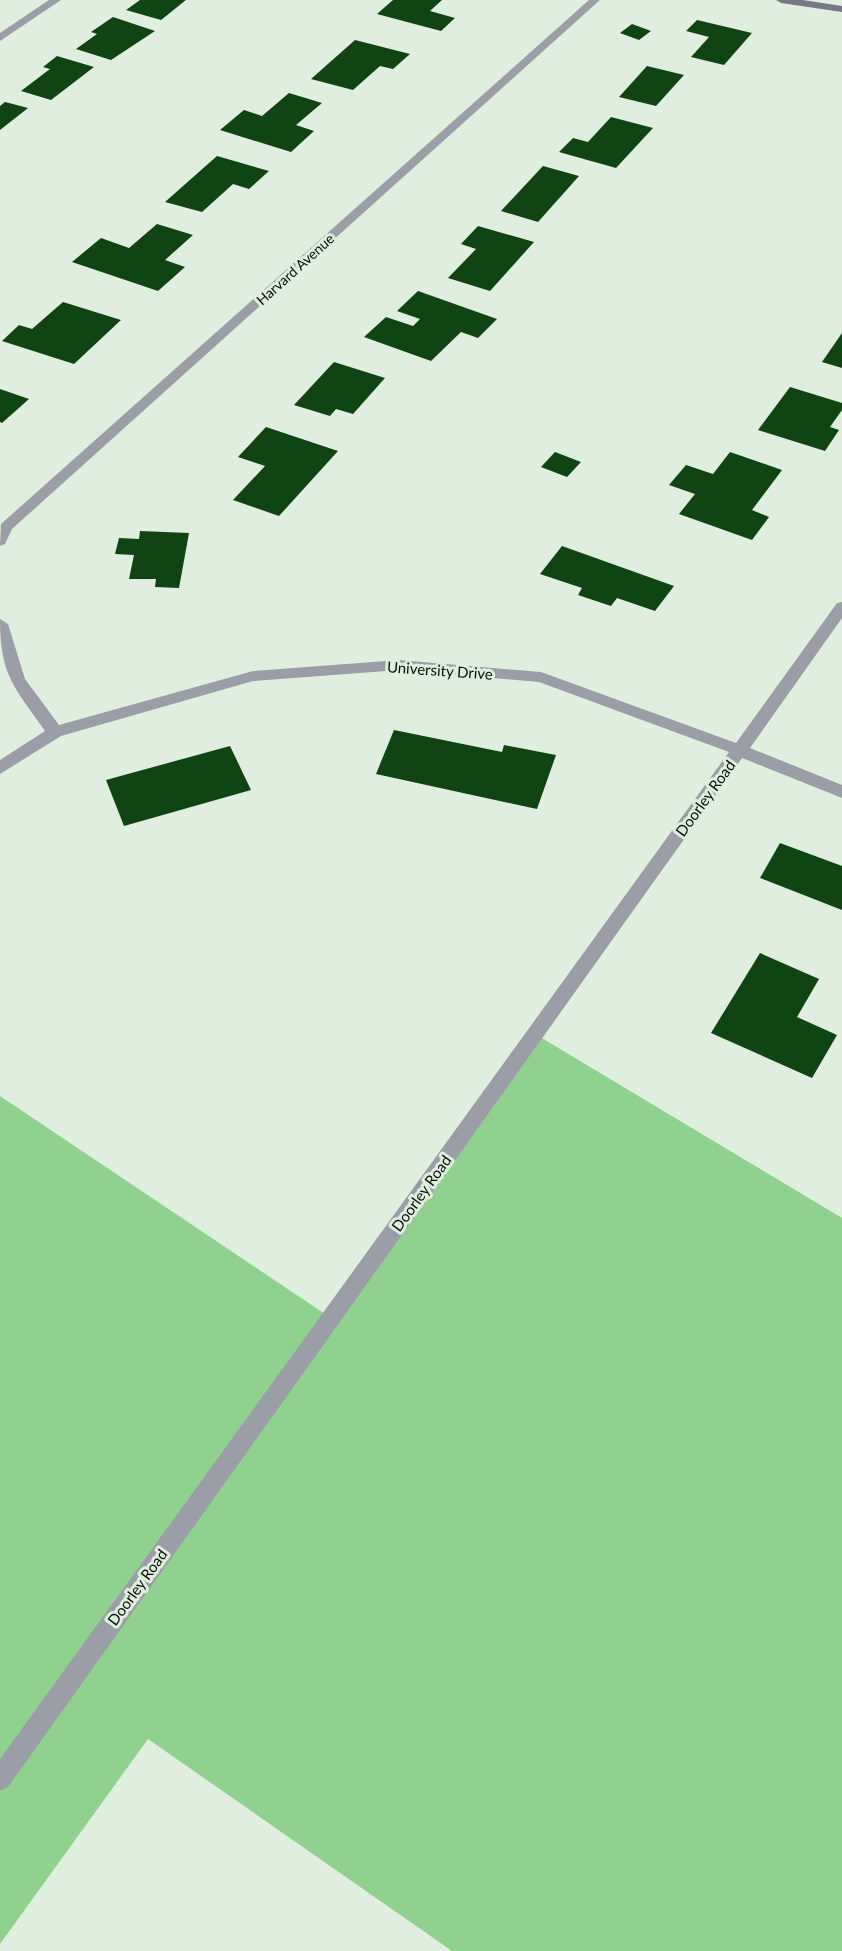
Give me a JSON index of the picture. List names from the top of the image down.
{
  "streets": {
    "street": ["Harvard Avenue", "University Drive", "Doorley Road"]
  },
  "crossings": [
    ["University Drive", "Doorley Road"]
  ]
}
